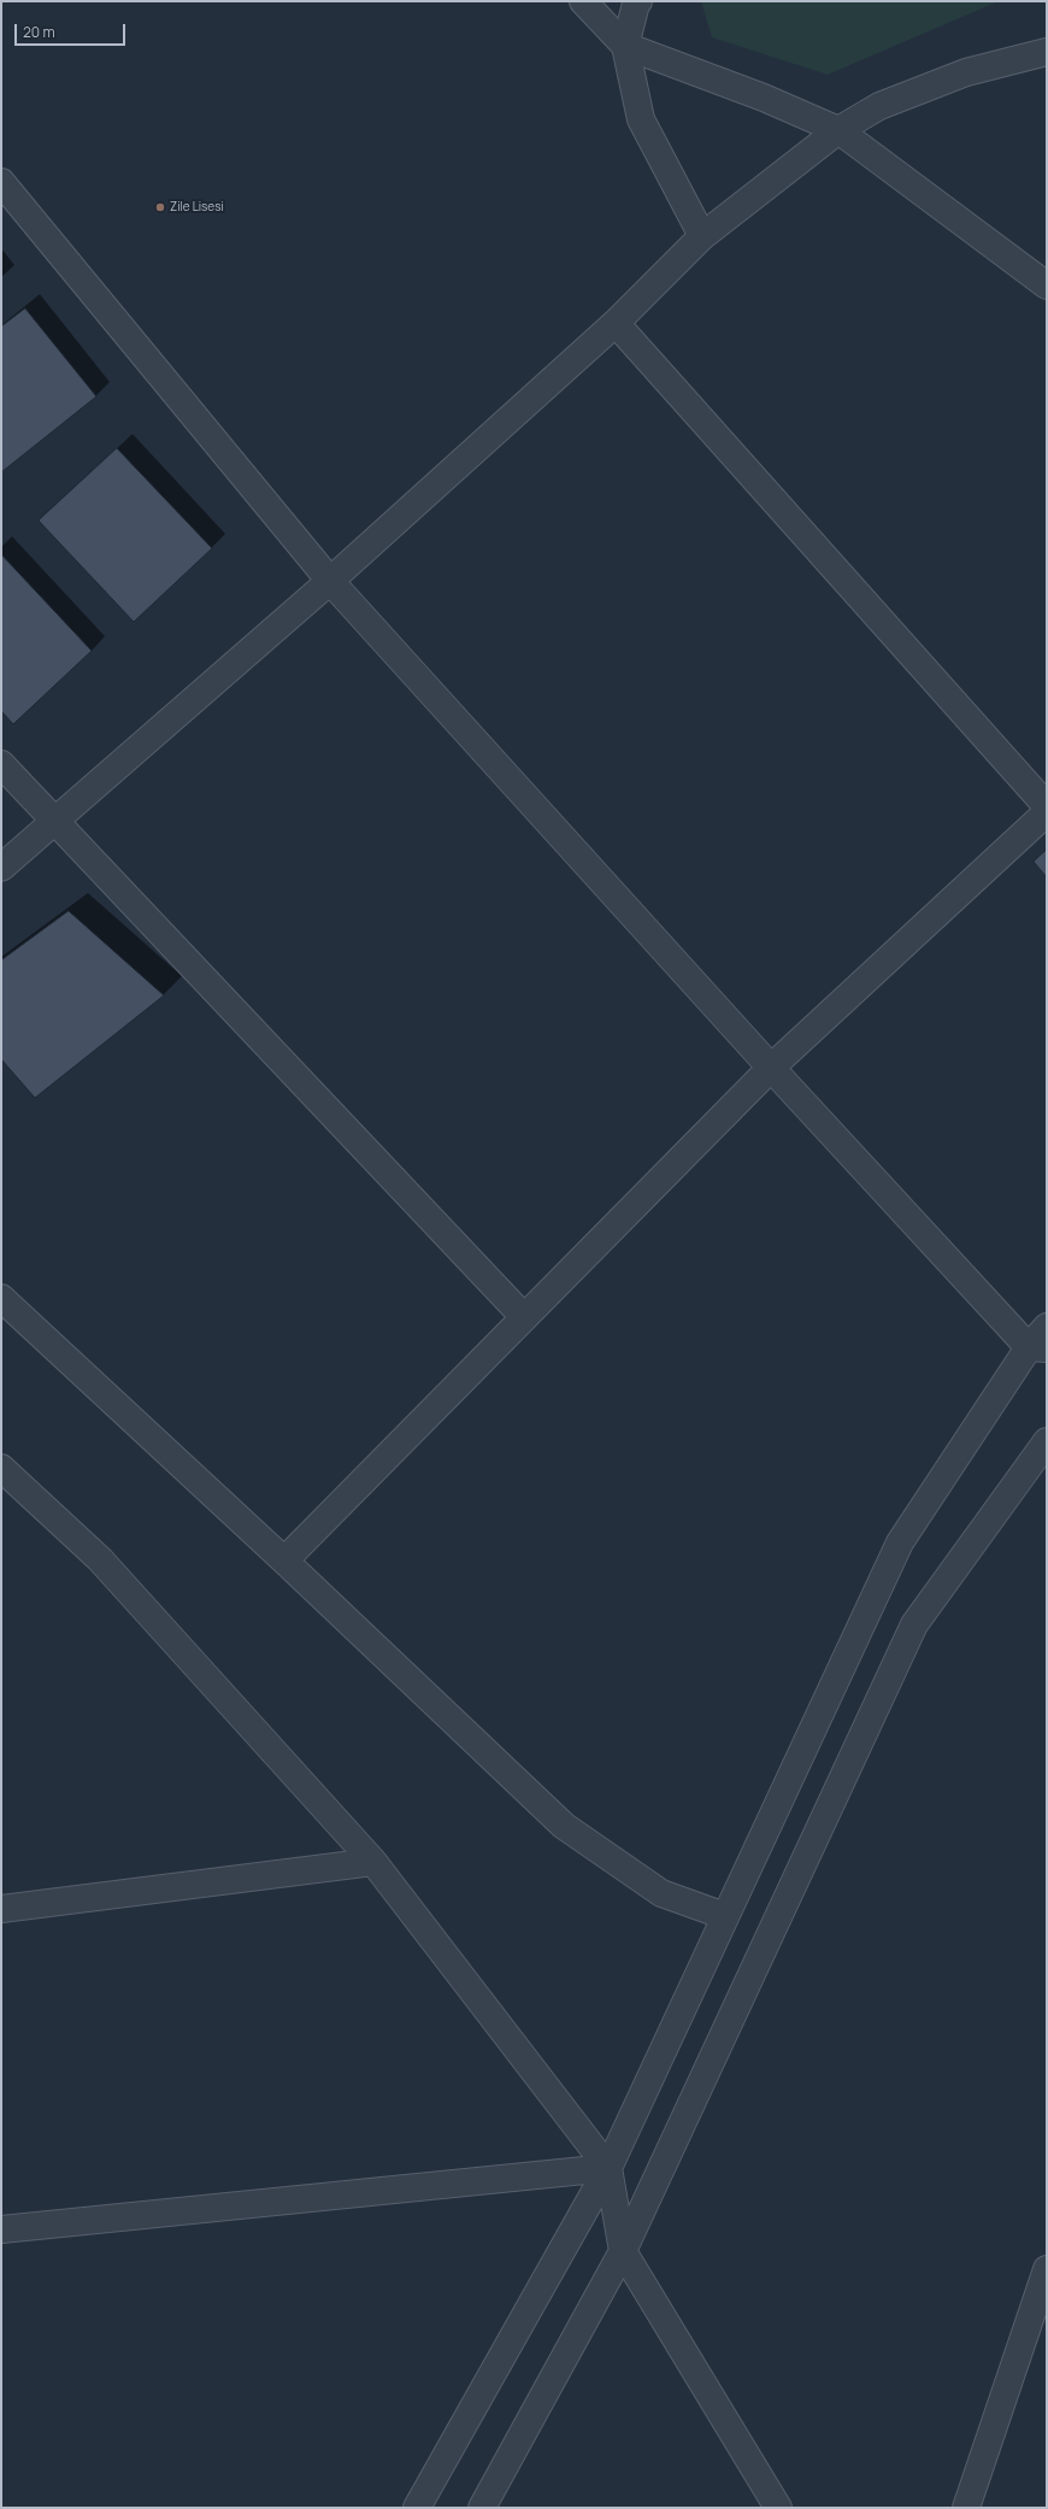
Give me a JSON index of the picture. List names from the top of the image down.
{
  "places": ["Zile Lisesi"],
  "scale_bar": "20 m"
}
